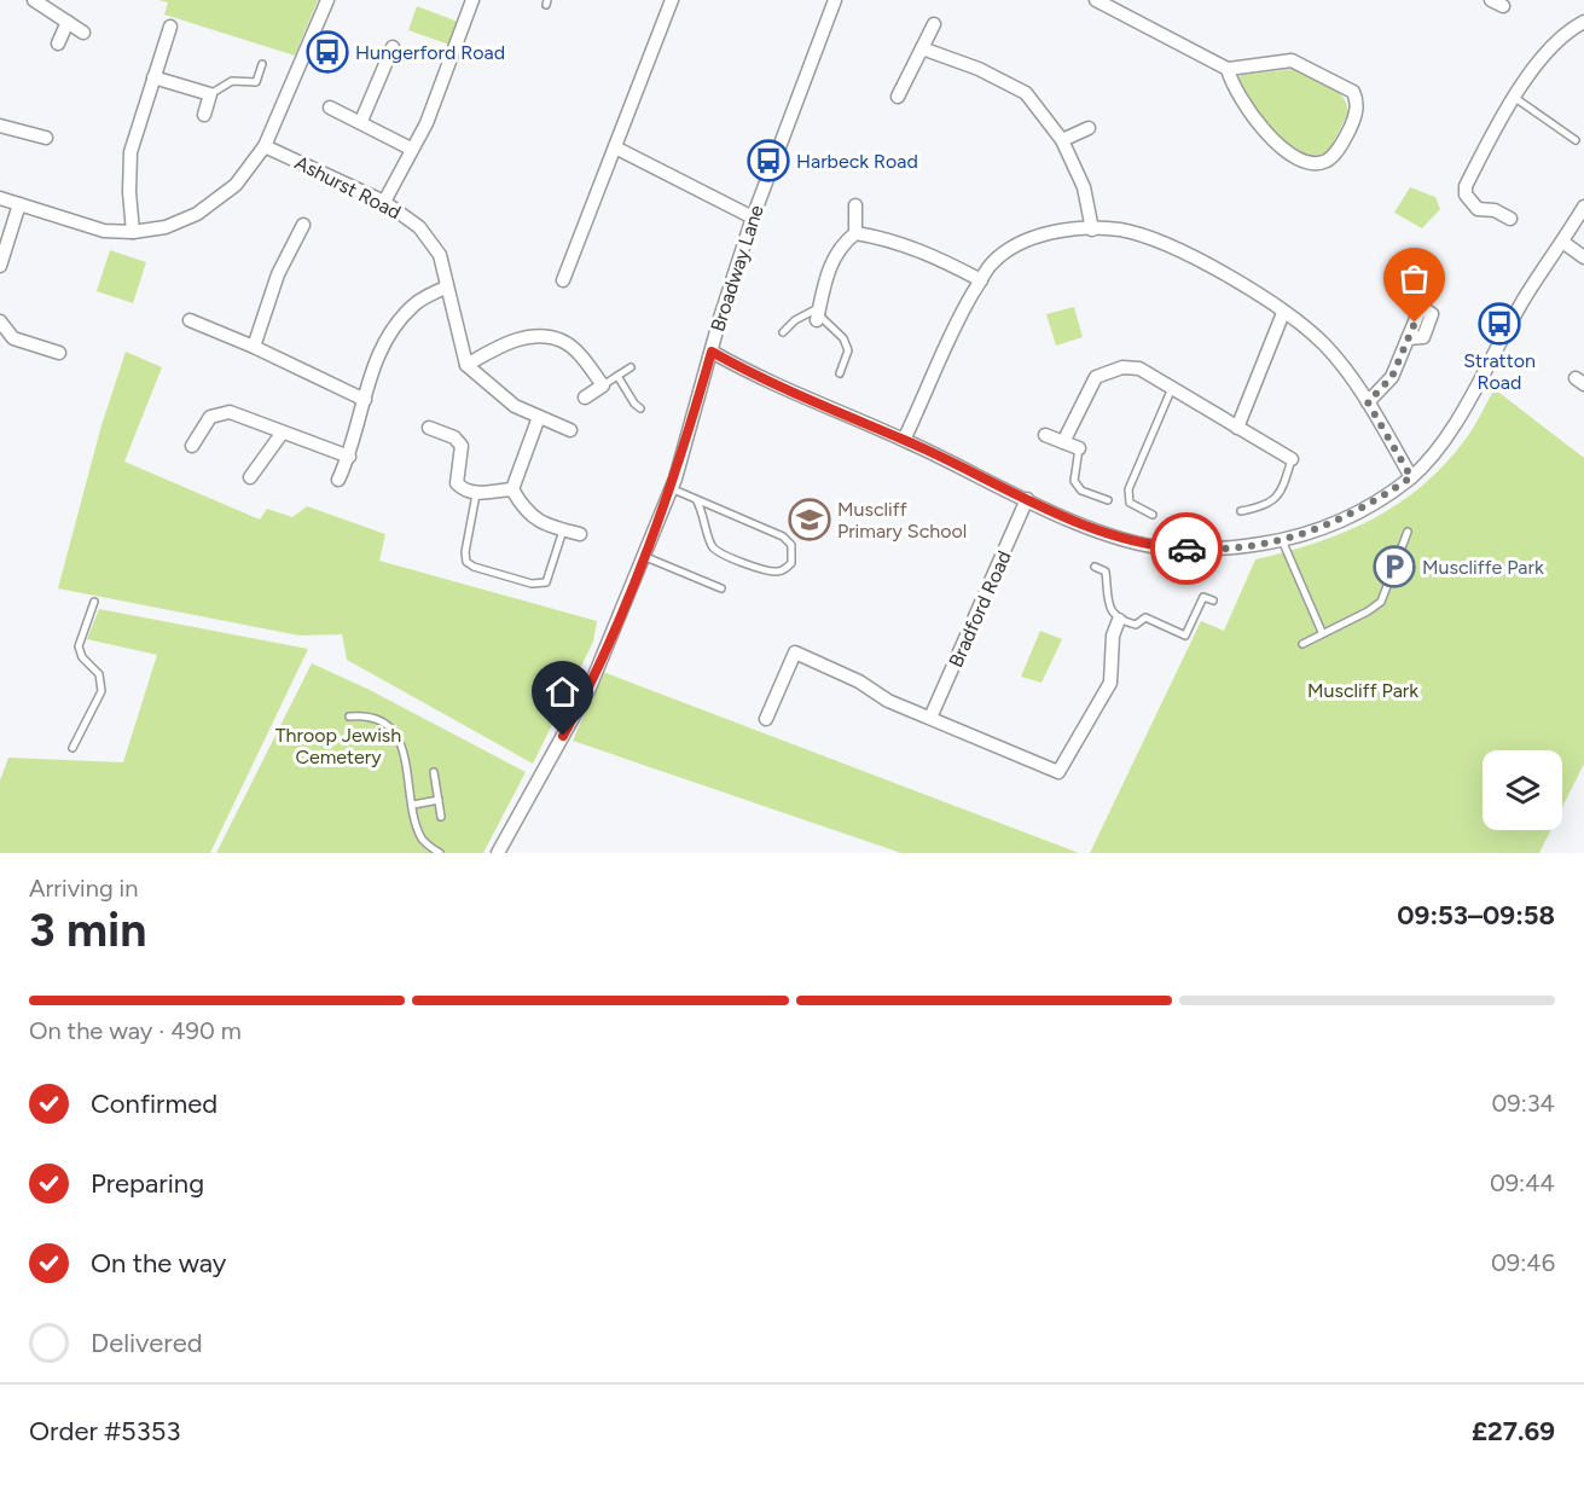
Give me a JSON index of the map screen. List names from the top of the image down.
{
  "streets": {
    "street": ["Ashurst Road", "Broadway Lane", "Bradford Road"]
  },
  "parks": ["Muscliff Park", "Throop Jewish Cemetery"],
  "places": {
    "bus stop": ["Hungerford Road", "Harbeck Road", "Stratton Road"],
    "school or university": ["Muscliff Primary School"],
    "parking": ["Muscliffe Park"]
  },
  "page": {
    "heading": ["3 min", "Arriving in", "09:53–09:58"],
    "panel": ["Order #5353", "£27.69"],
    "bar": "On the way · 490 m",
    "list": [
      ["Confirmed", "09:34"],
      ["Preparing", "09:44"],
      ["On the way", "09:46"],
      "Delivered"
    ]
  }
}
